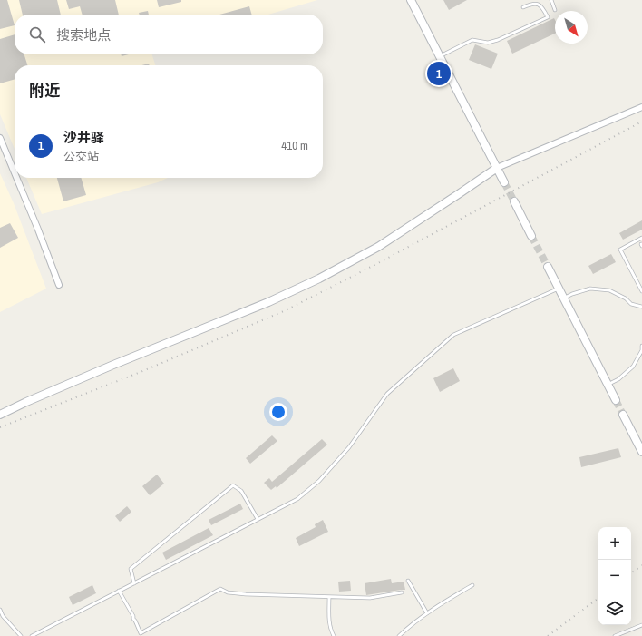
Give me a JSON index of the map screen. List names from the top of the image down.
{
  "north": "bottom right",
  "page": {
    "search": "搜索地点",
    "pins": "1",
    "heading": "附近",
    "list": [
      {
        "mark": "1",
        "name": "沙井驿",
        "note": "公交站",
        "value": "410 m"
      }
    ],
    "map_buttons": ["+", "−"]
  }
}
